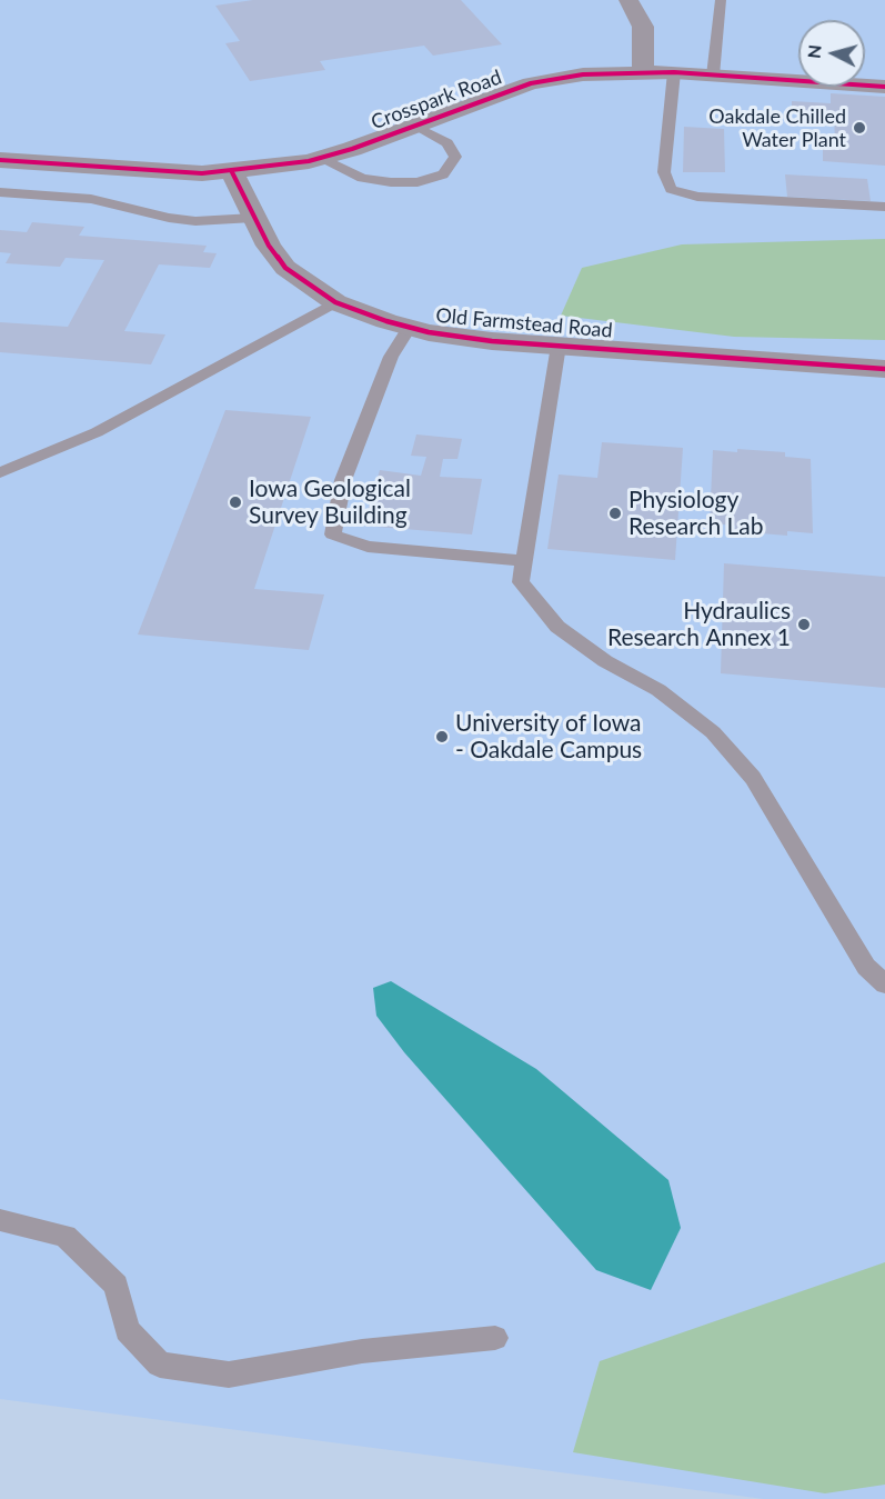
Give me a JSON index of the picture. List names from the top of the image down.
{
  "streets": {
    "street": ["Crosspark Road", "Old Farmstead Road"]
  },
  "crossings": [
    ["Crosspark Road", "Old Farmstead Road"]
  ],
  "places": [
    "Oakdale Chilled Water Plant",
    "Iowa Geological Survey Building",
    "Physiology Research Lab",
    "Hydraulics Research Annex 1",
    "University of Iowa - Oakdale Campus"
  ],
  "north": "left"
}
